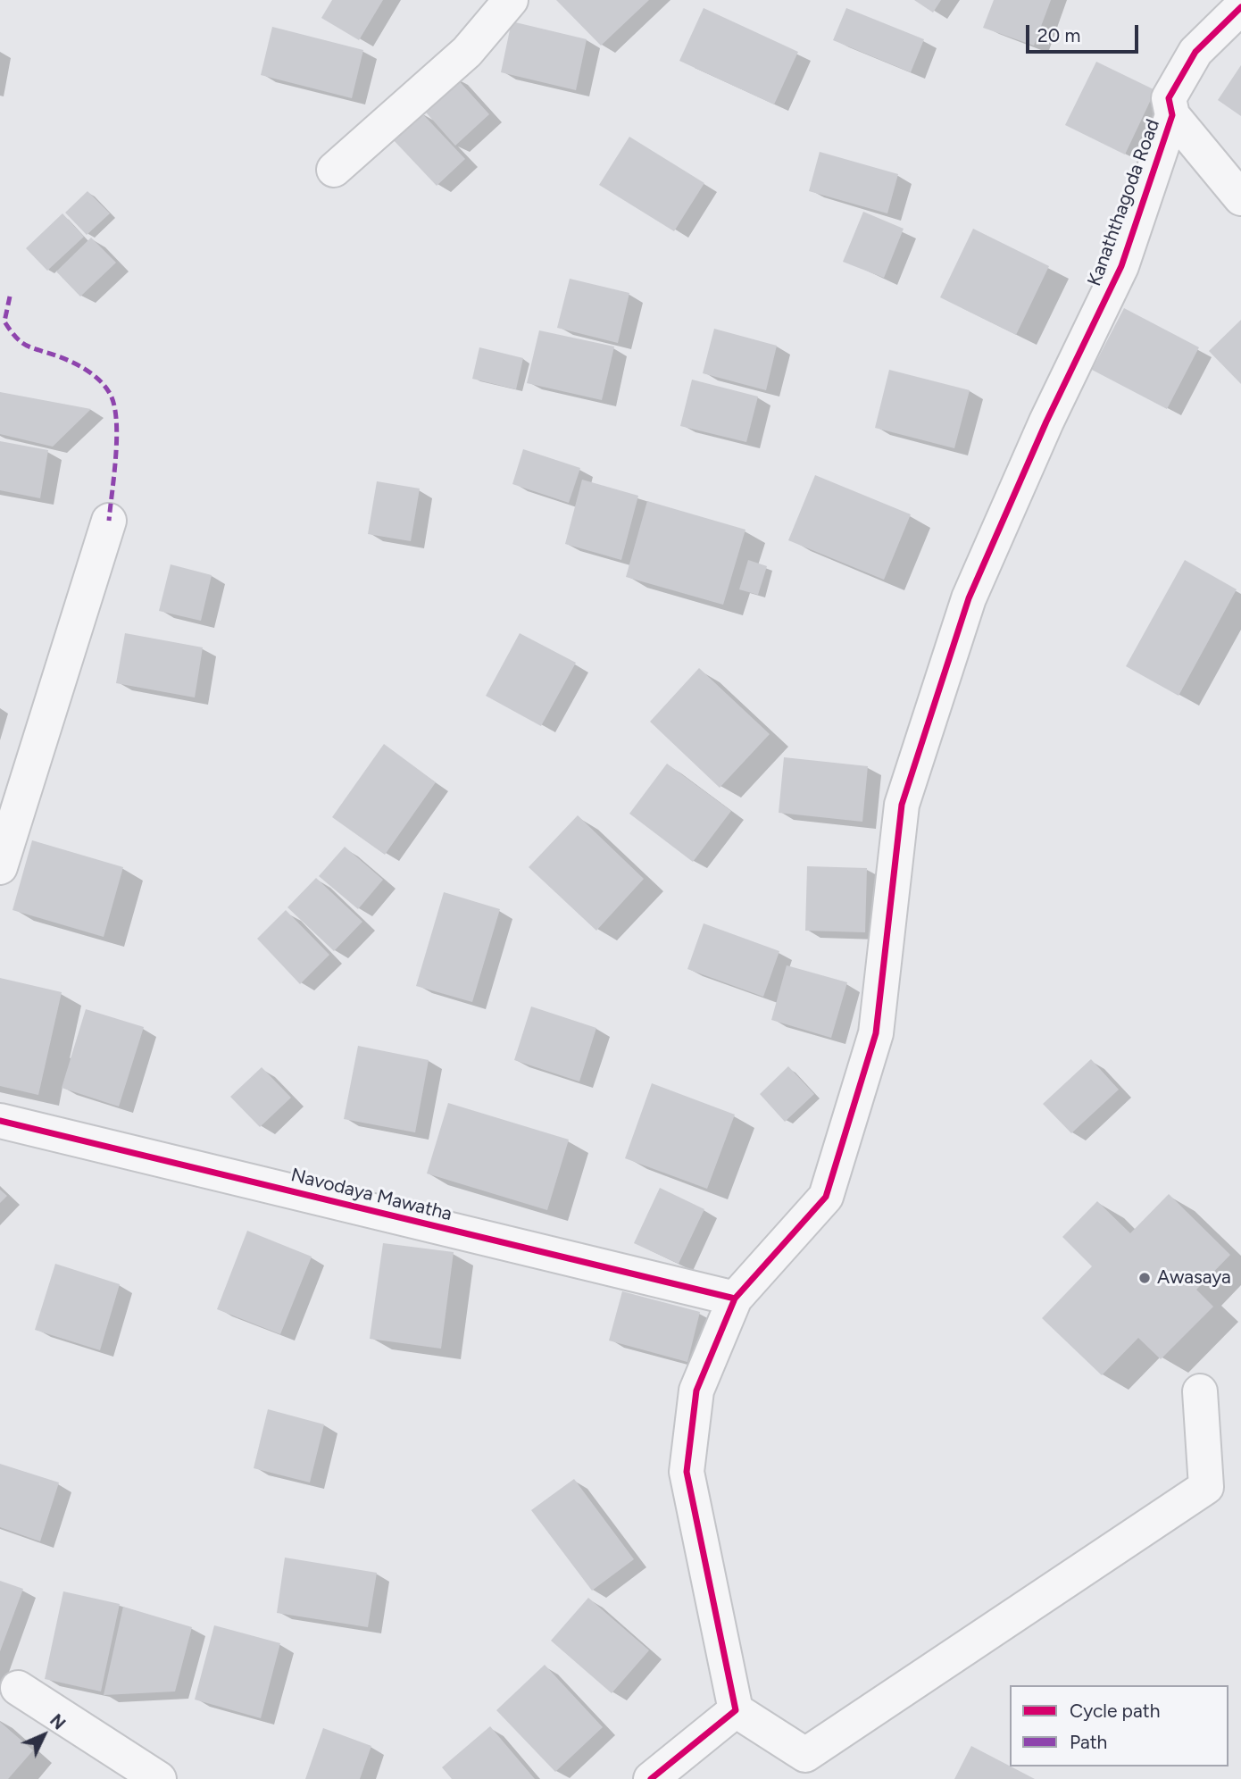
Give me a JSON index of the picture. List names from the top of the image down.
{
  "streets": {
    "street": ["Kanaththagoda Road", "Navodaya Mawatha"]
  },
  "crossings": [
    ["Kanaththagoda Road", "Navodaya Mawatha"]
  ],
  "places": ["Awasaya"],
  "legend": ["Cycle path", "Path"],
  "scale_bar": "20 m",
  "north": "top right"
}
